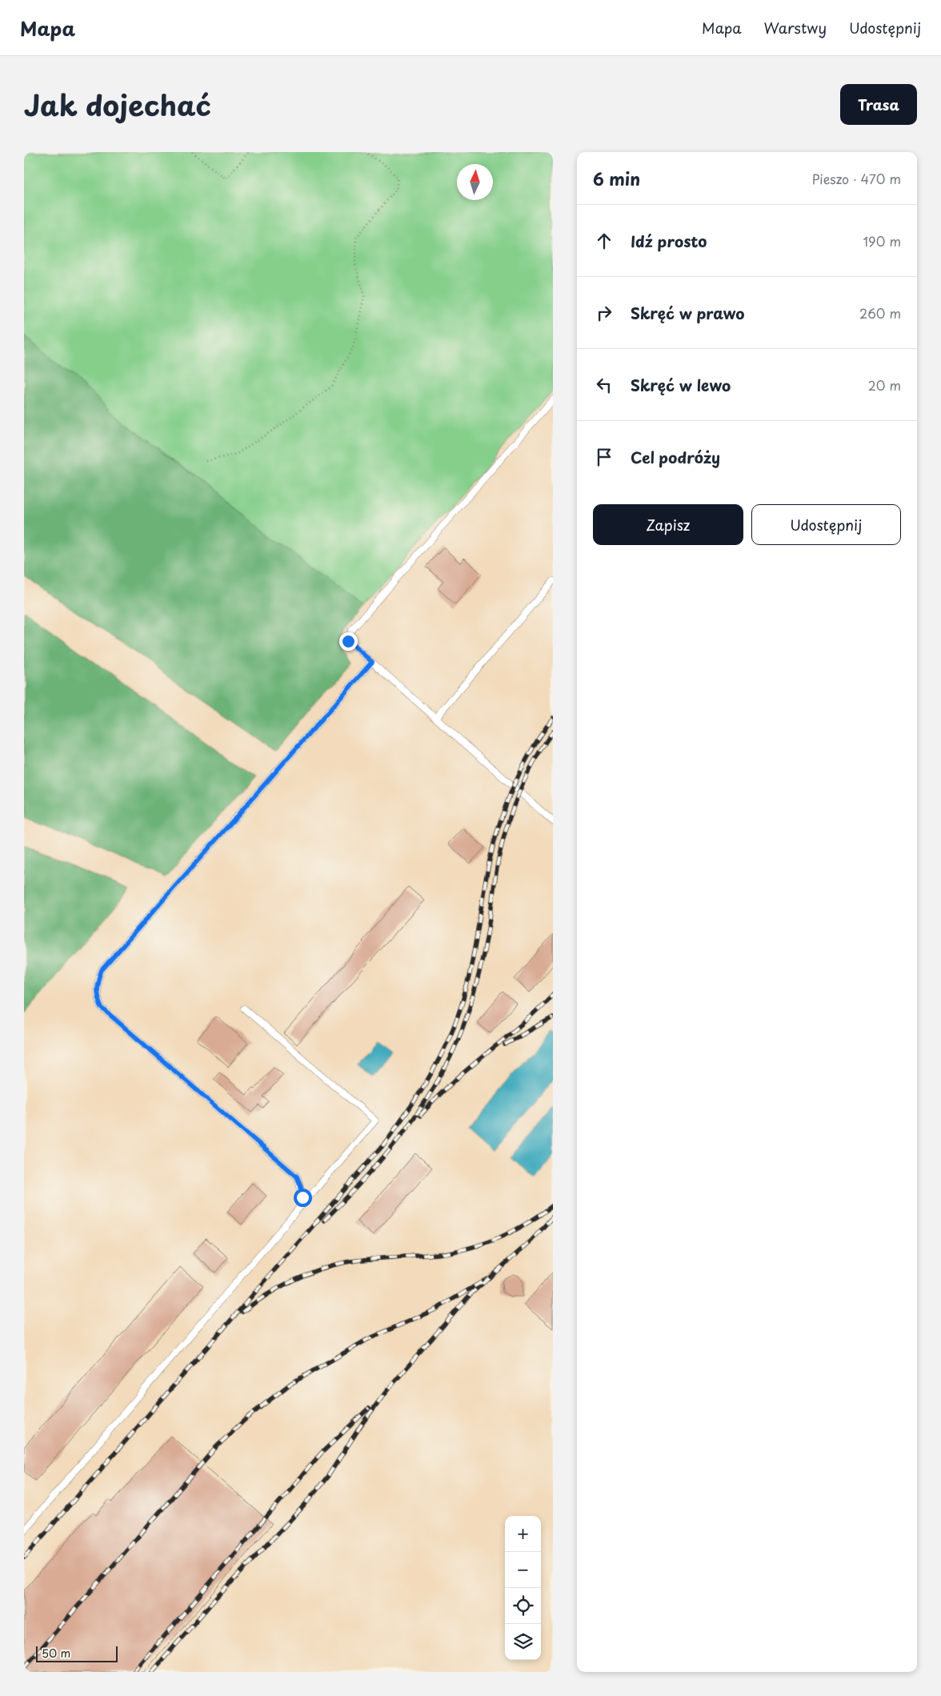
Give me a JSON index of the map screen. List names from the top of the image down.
{
  "scale_bar": "50 m",
  "north": "top",
  "page": {
    "header": "Mapa",
    "nav": ["Mapa", "Warstwy", "Udostępnij"],
    "title": "Jak dojechać",
    "buttons": [
      "Trasa",
      ["Zapisz", "Udostępnij"]
    ],
    "heading": ["6 min", "Pieszo · 470 m"],
    "list": [
      ["Idź prosto", "190 m"],
      ["Skręć w prawo", "260 m"],
      ["Skręć w lewo", "20 m"],
      "Cel podróży"
    ],
    "map_buttons": ["+", "−"],
    "scale": "50 m"
  }
}
